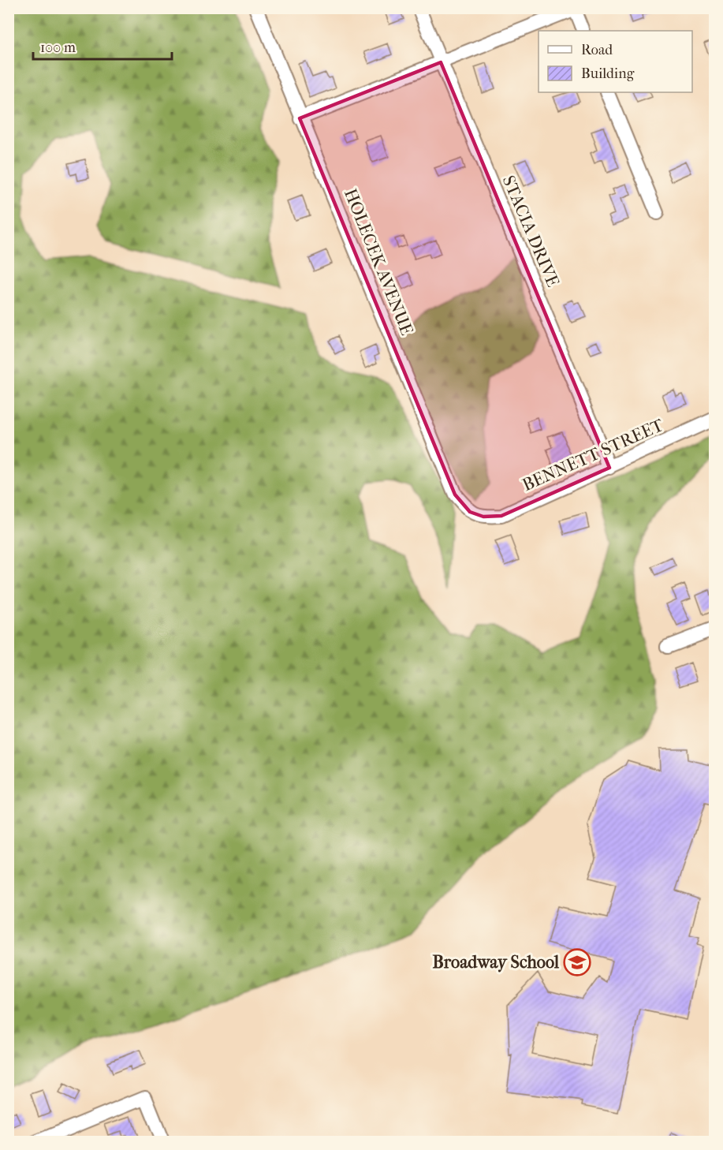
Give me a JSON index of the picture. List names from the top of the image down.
{
  "streets": {
    "street": ["STACIA DRIVE", "HOLECEK AVENUE", "BENNETT STREET"]
  },
  "crossings": [
    ["STACIA DRIVE", "BENNETT STREET"],
    ["HOLECEK AVENUE", "BENNETT STREET"]
  ],
  "places": {
    "school or university": ["Broadway School"]
  },
  "legend": ["Road", "Building"],
  "scale_bar": "100 m"
}
